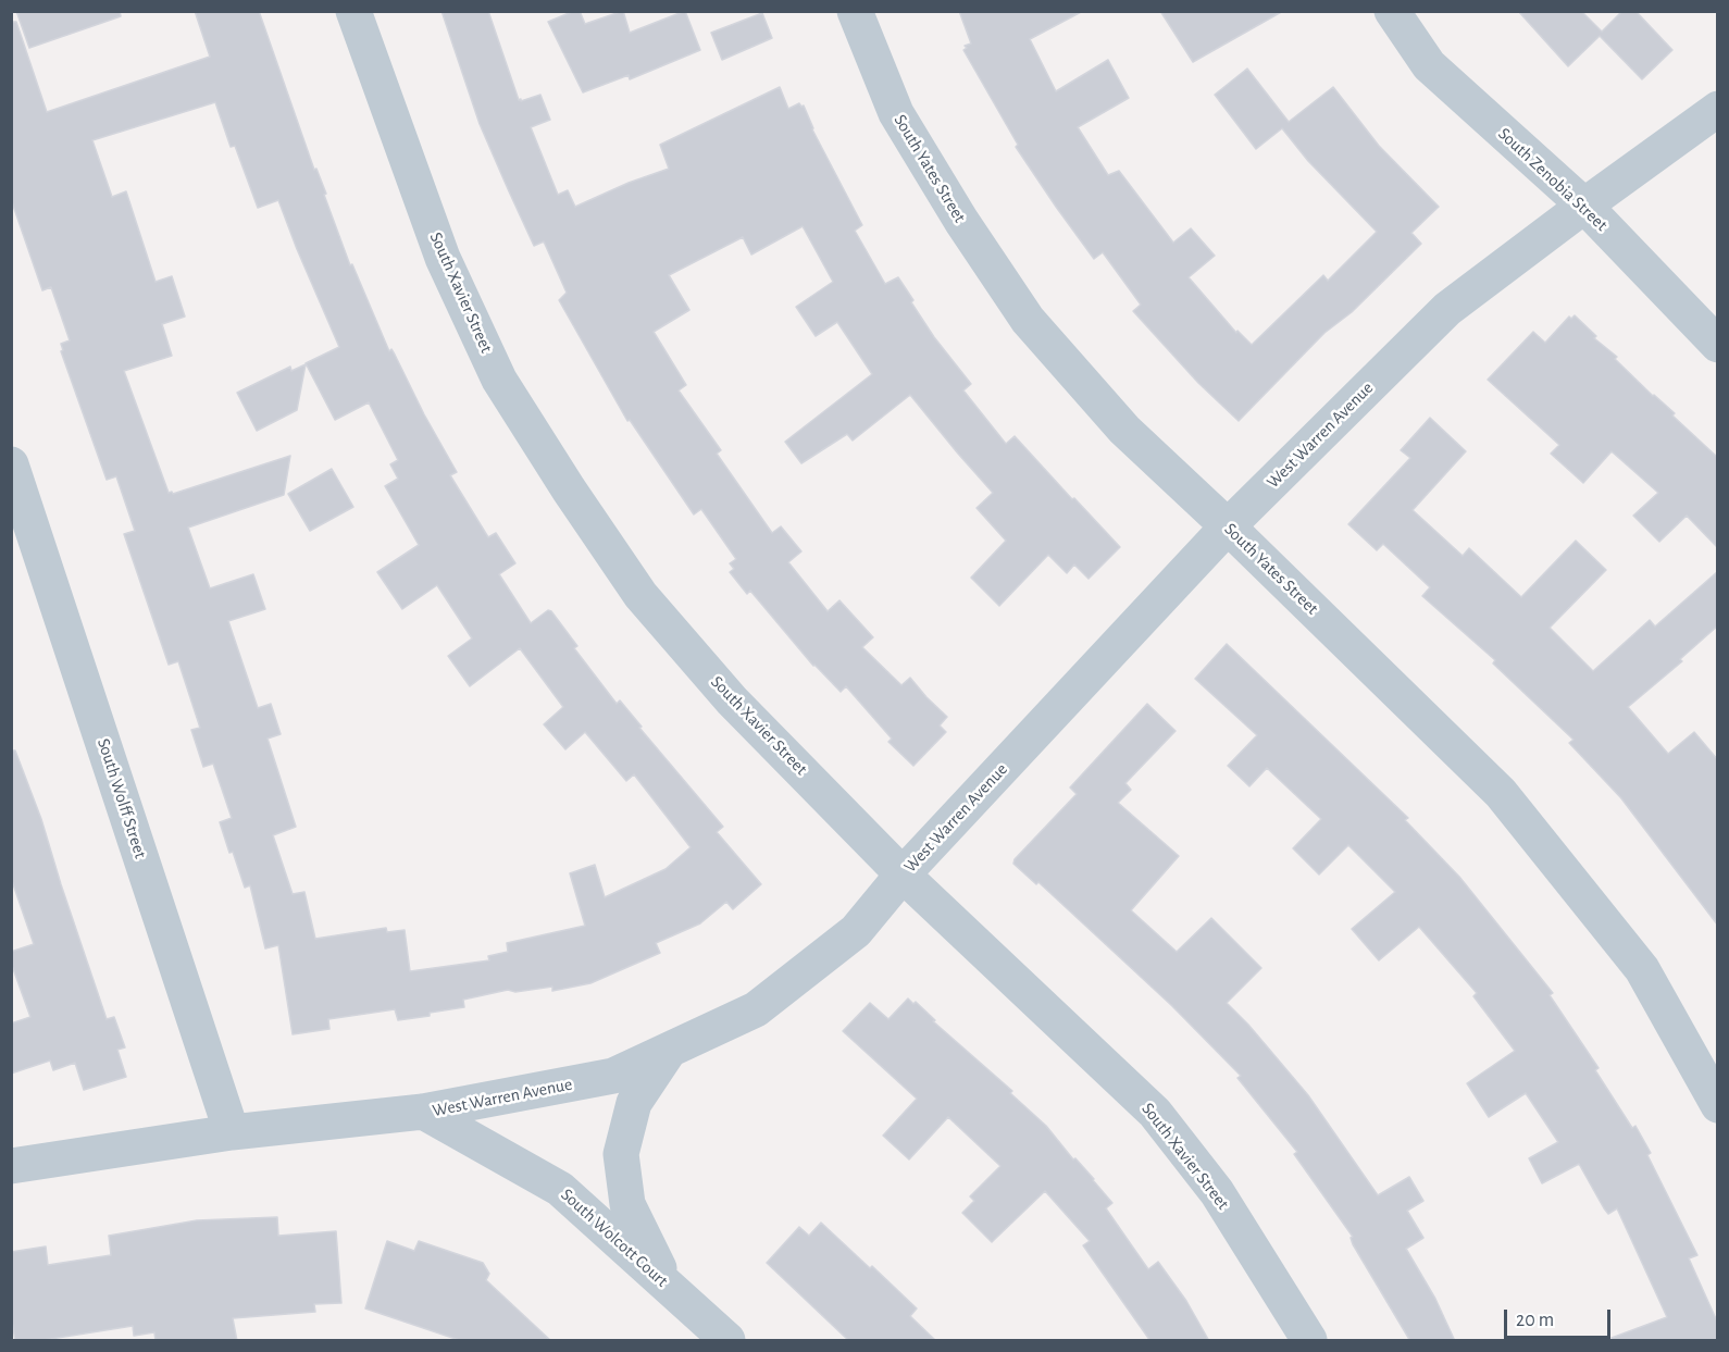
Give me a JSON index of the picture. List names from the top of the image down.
{
  "streets": {
    "street": [
      "South Yates Street",
      "South Zenobia Street",
      "South Xavier Street",
      "West Warren Avenue",
      "South Wolff Street",
      "South Wolcott Court"
    ]
  },
  "crossings": [
    ["South Yates Street", "West Warren Avenue"],
    ["South Zenobia Street", "West Warren Avenue"],
    ["South Xavier Street", "West Warren Avenue"],
    ["West Warren Avenue", "South Wolff Street"],
    ["West Warren Avenue", "South Wolcott Court"]
  ],
  "scale_bar": "20 m"
}
